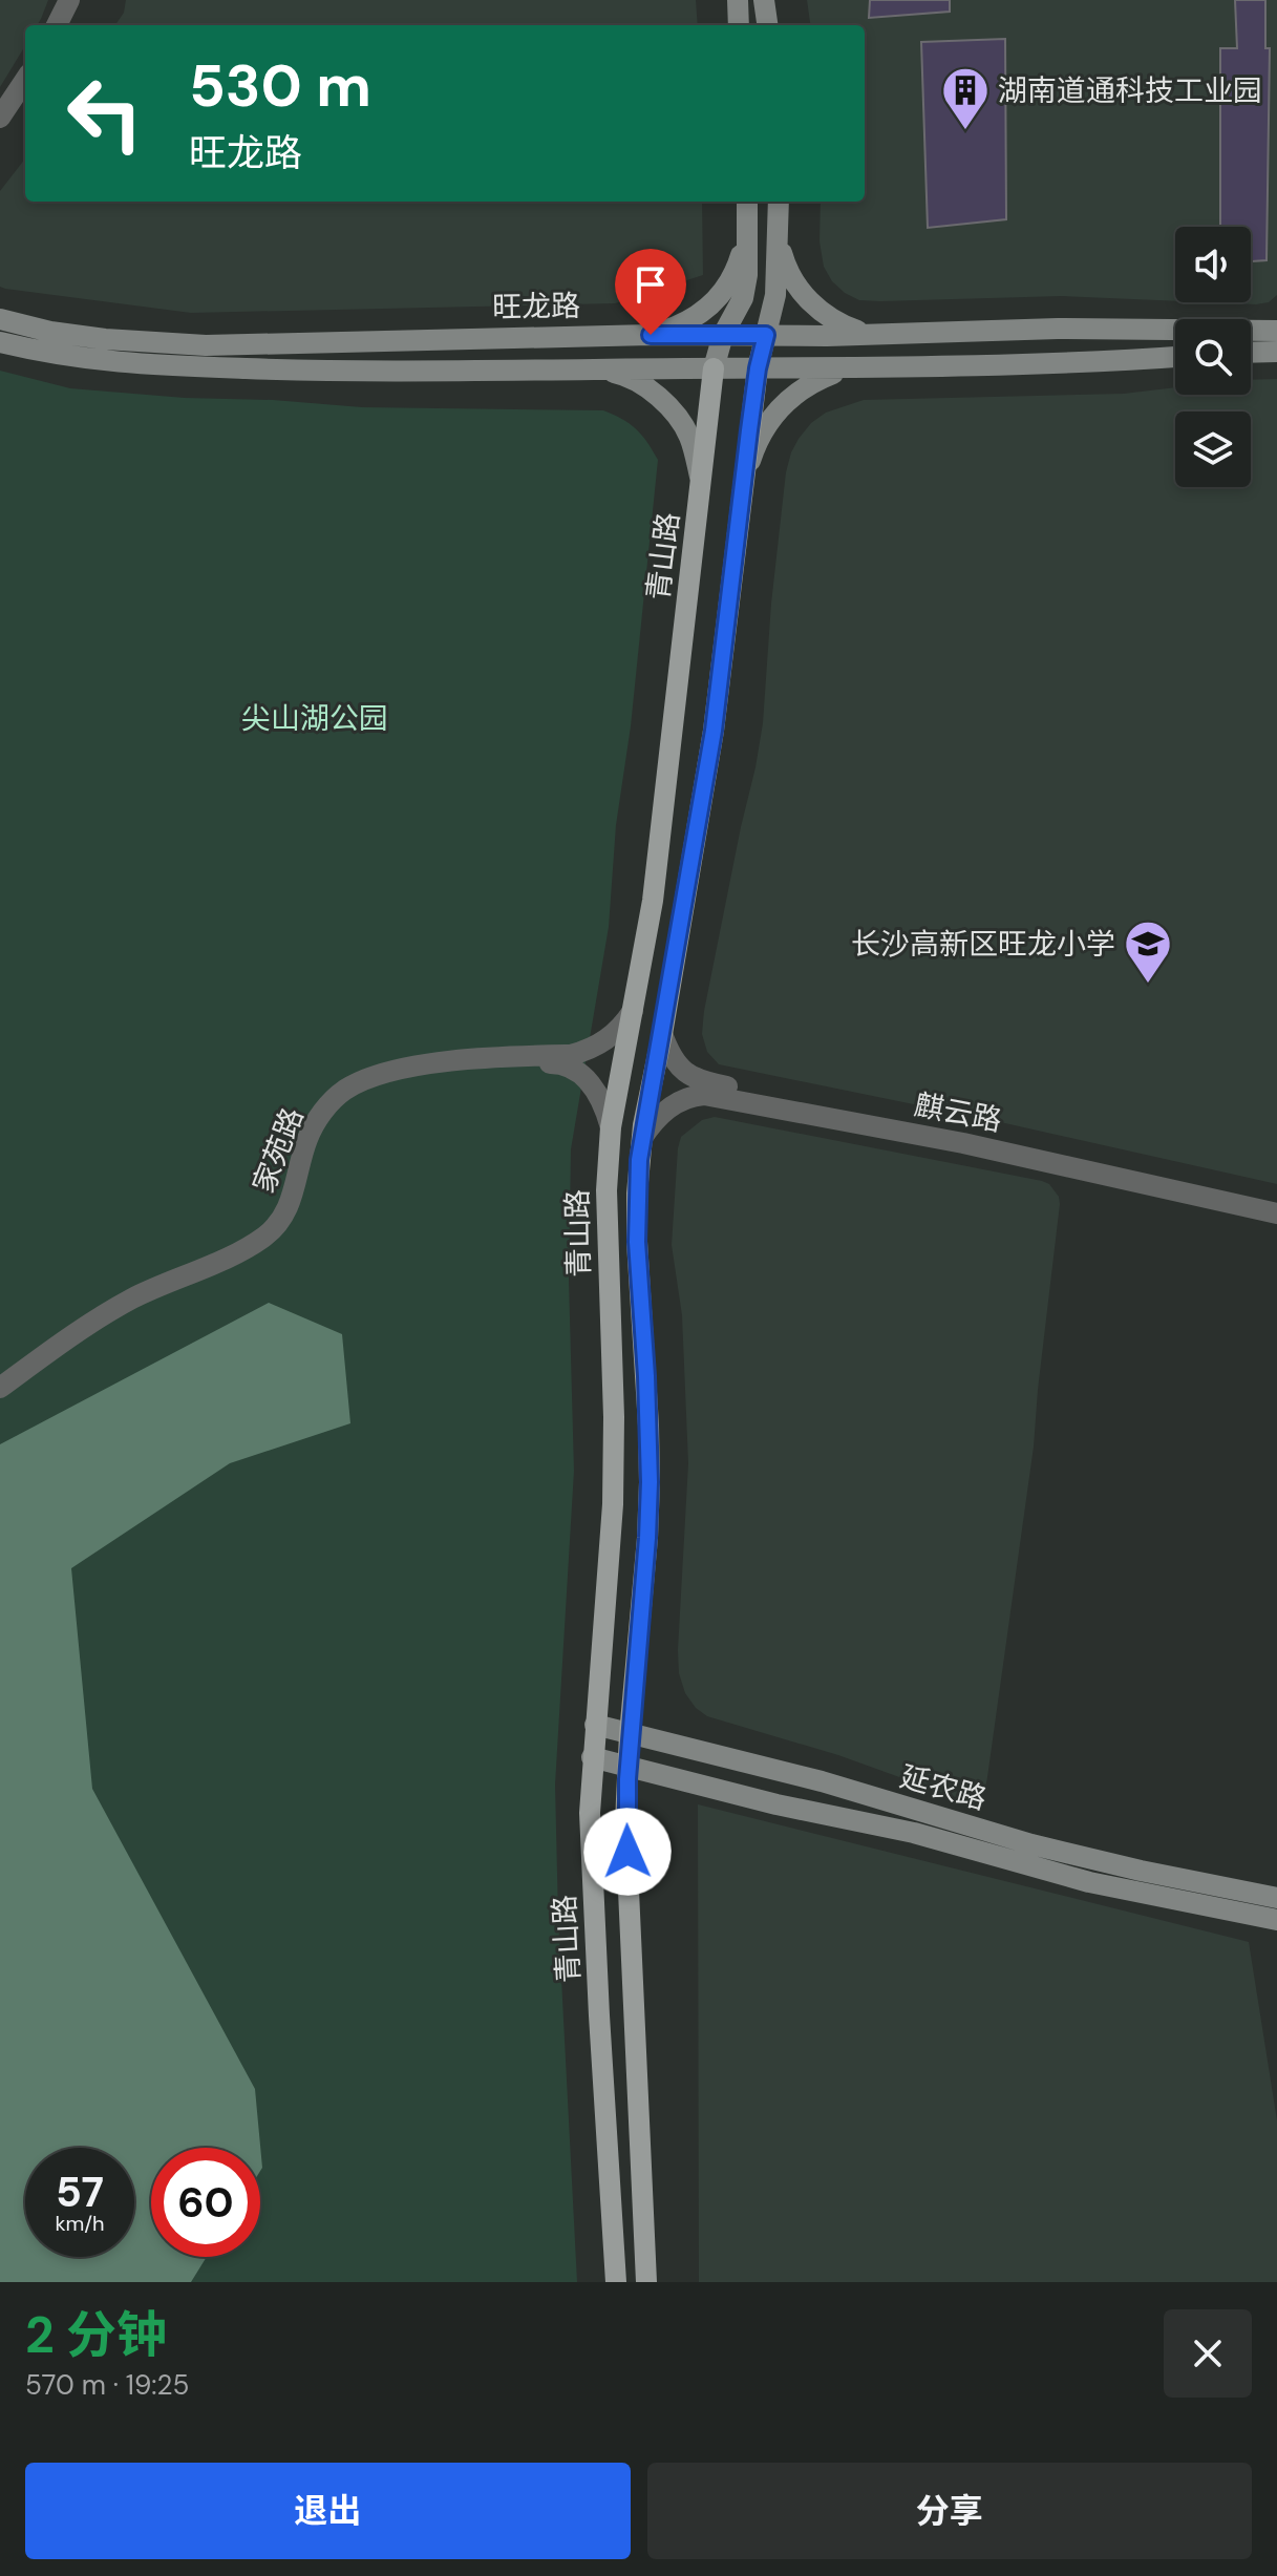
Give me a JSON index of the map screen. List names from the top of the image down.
{
  "streets": {
    "main road": ["旺龙路", "青山路", "延农路"],
    "street": ["麒云路", "家苑路"]
  },
  "crossings": [
    ["旺龙路", "青山路"],
    ["青山路", "麒云路"],
    ["青山路", "家苑路"],
    ["青山路", "延农路"]
  ],
  "parks": ["尖山湖公园"],
  "places": {
    "building": ["湖南道通科技工业园"],
    "school or university": ["长沙高新区旺龙小学"]
  },
  "page": {
    "turn": ["530 m", "旺龙路"],
    "speed": "57 km/h",
    "limit": "60",
    "heading": ["2 分钟", "570 m · 19:25"],
    "buttons": ["退出", "分享"]
  }
}
